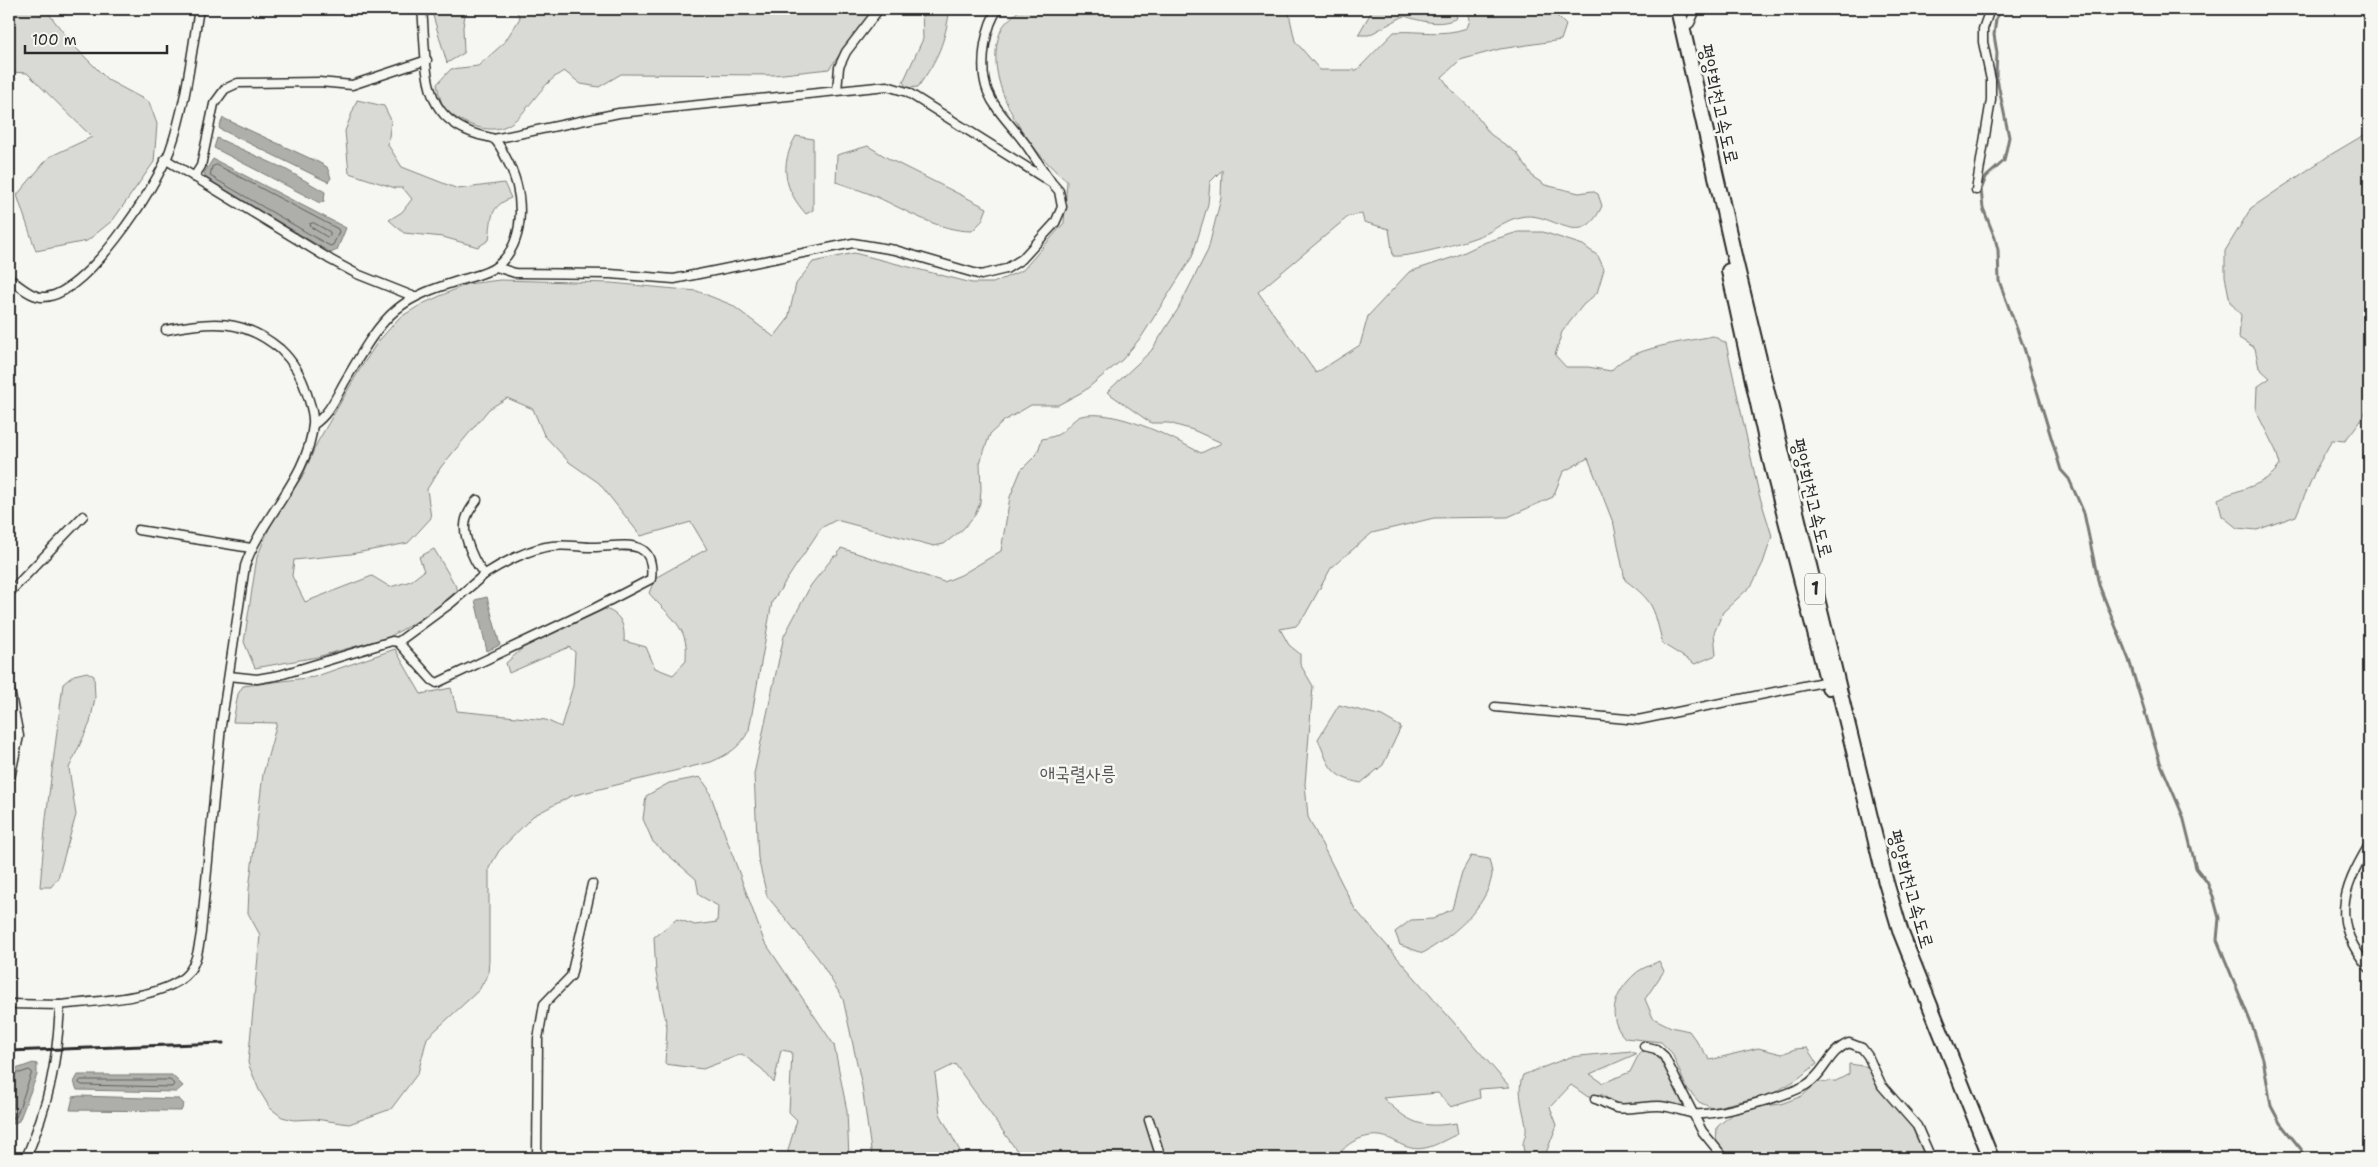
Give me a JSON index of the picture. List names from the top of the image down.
{
  "streets": {
    "highway": ["평양희천고속도로", "1"]
  },
  "parks": ["애국렬사릉"],
  "scale_bar": "100 m"
}
